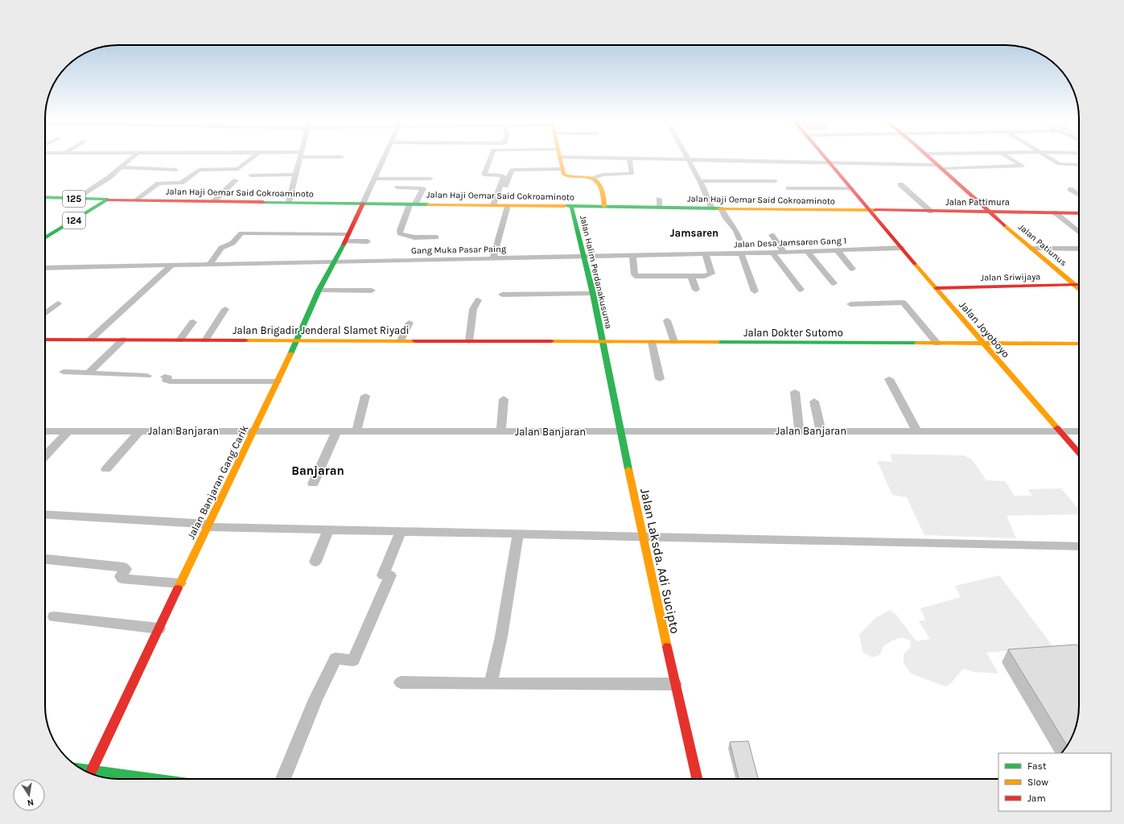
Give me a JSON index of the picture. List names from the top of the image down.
{
  "streets": {
    "street": [
      "Jalan Haji Oemar Said Cokroaminoto",
      "125",
      "Jalan Pattimura",
      "124",
      "Jalan Desa Jamsaren Gang 1",
      "Jalan Patiunus",
      "Gang Muka Pasar Paing",
      "Jalan Halim Perdanakusuma",
      "Jalan Sriwijaya",
      "Jalan Joyoboyo",
      "Jalan Brigadir Jenderal Slamet Riyadi",
      "Jalan Dokter Sutomo",
      "Jalan Banjaran",
      "Jalan Banjaran Gang Carik",
      "Jalan Laksda. Adi Sucipto"
    ]
  },
  "crossings": [
    ["Jalan Haji Oemar Said Cokroaminoto", "125"],
    ["Jalan Haji Oemar Said Cokroaminoto", "Jalan Pattimura"],
    ["Jalan Haji Oemar Said Cokroaminoto", "124"],
    ["Jalan Haji Oemar Said Cokroaminoto", "Jalan Halim Perdanakusuma"],
    ["Jalan Haji Oemar Said Cokroaminoto", "Jalan Joyoboyo"],
    ["Jalan Haji Oemar Said Cokroaminoto", "Jalan Banjaran Gang Carik"],
    ["125", "124"],
    ["Jalan Pattimura", "Jalan Patiunus"],
    ["Jalan Pattimura", "Jalan Joyoboyo"],
    ["Jalan Desa Jamsaren Gang 1", "Gang Muka Pasar Paing"],
    ["Jalan Desa Jamsaren Gang 1", "Jalan Halim Perdanakusuma"],
    ["Jalan Desa Jamsaren Gang 1", "Jalan Joyoboyo"],
    ["Jalan Patiunus", "Jalan Sriwijaya"],
    ["Gang Muka Pasar Paing", "Jalan Halim Perdanakusuma"],
    ["Gang Muka Pasar Paing", "Jalan Banjaran Gang Carik"],
    ["Jalan Halim Perdanakusuma", "Jalan Brigadir Jenderal Slamet Riyadi"],
    ["Jalan Halim Perdanakusuma", "Jalan Dokter Sutomo"],
    ["Jalan Halim Perdanakusuma", "Jalan Laksda. Adi Sucipto"],
    ["Jalan Sriwijaya", "Jalan Joyoboyo"],
    ["Jalan Joyoboyo", "Jalan Dokter Sutomo"],
    ["Jalan Joyoboyo", "Jalan Banjaran"],
    ["Jalan Brigadir Jenderal Slamet Riyadi", "Jalan Dokter Sutomo"],
    ["Jalan Brigadir Jenderal Slamet Riyadi", "Jalan Banjaran Gang Carik"],
    ["Jalan Brigadir Jenderal Slamet Riyadi", "Jalan Laksda. Adi Sucipto"],
    ["Jalan Dokter Sutomo", "Jalan Laksda. Adi Sucipto"],
    ["Jalan Banjaran", "Jalan Banjaran Gang Carik"],
    ["Jalan Banjaran", "Jalan Laksda. Adi Sucipto"]
  ],
  "districts": ["Jamsaren", "Banjaran"],
  "legend": ["Fast", "Slow", "Jam"],
  "north": "bottom"
}
